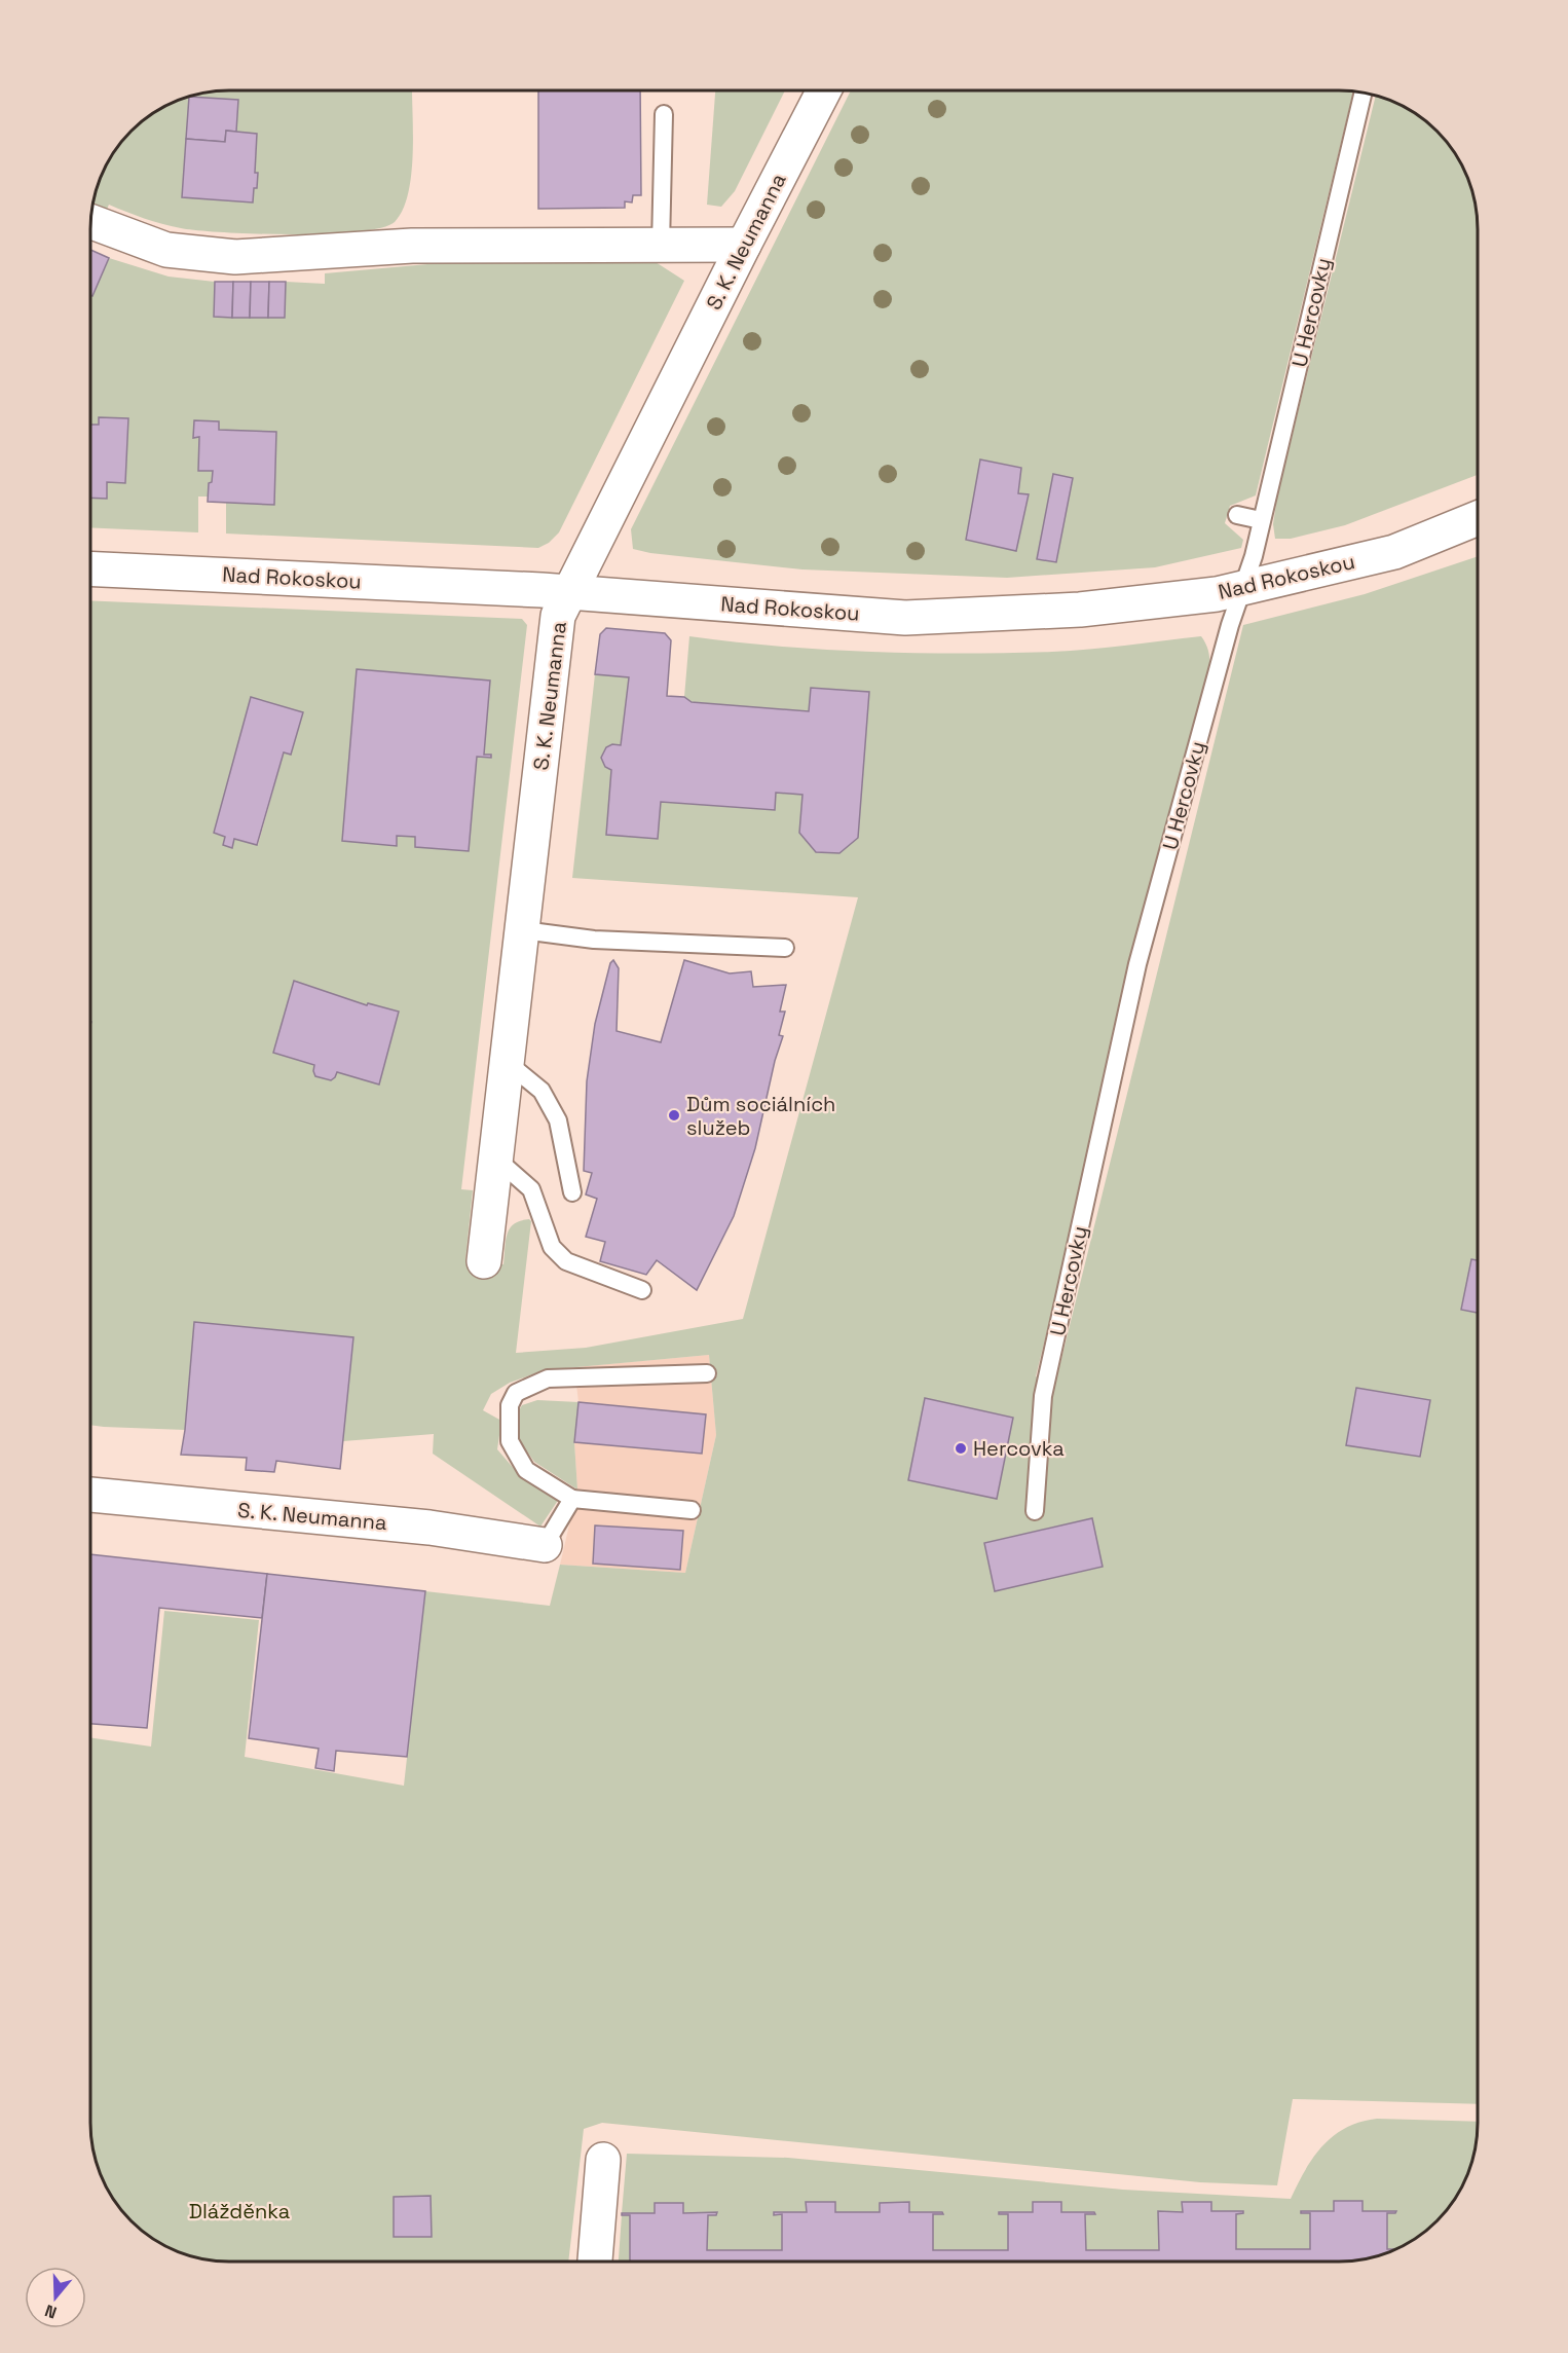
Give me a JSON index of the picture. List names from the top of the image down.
{
  "streets": {
    "street": ["S. K. Neumanna", "Nad Rokoskou"],
    "lane": ["U Hercovky"]
  },
  "crossings": [
    ["S. K. Neumanna", "Nad Rokoskou"],
    ["U Hercovky", "Nad Rokoskou"]
  ],
  "parks": ["Dlážděnka"],
  "places": ["Dům sociálních služeb", "Hercovka"],
  "north": "bottom"
}
